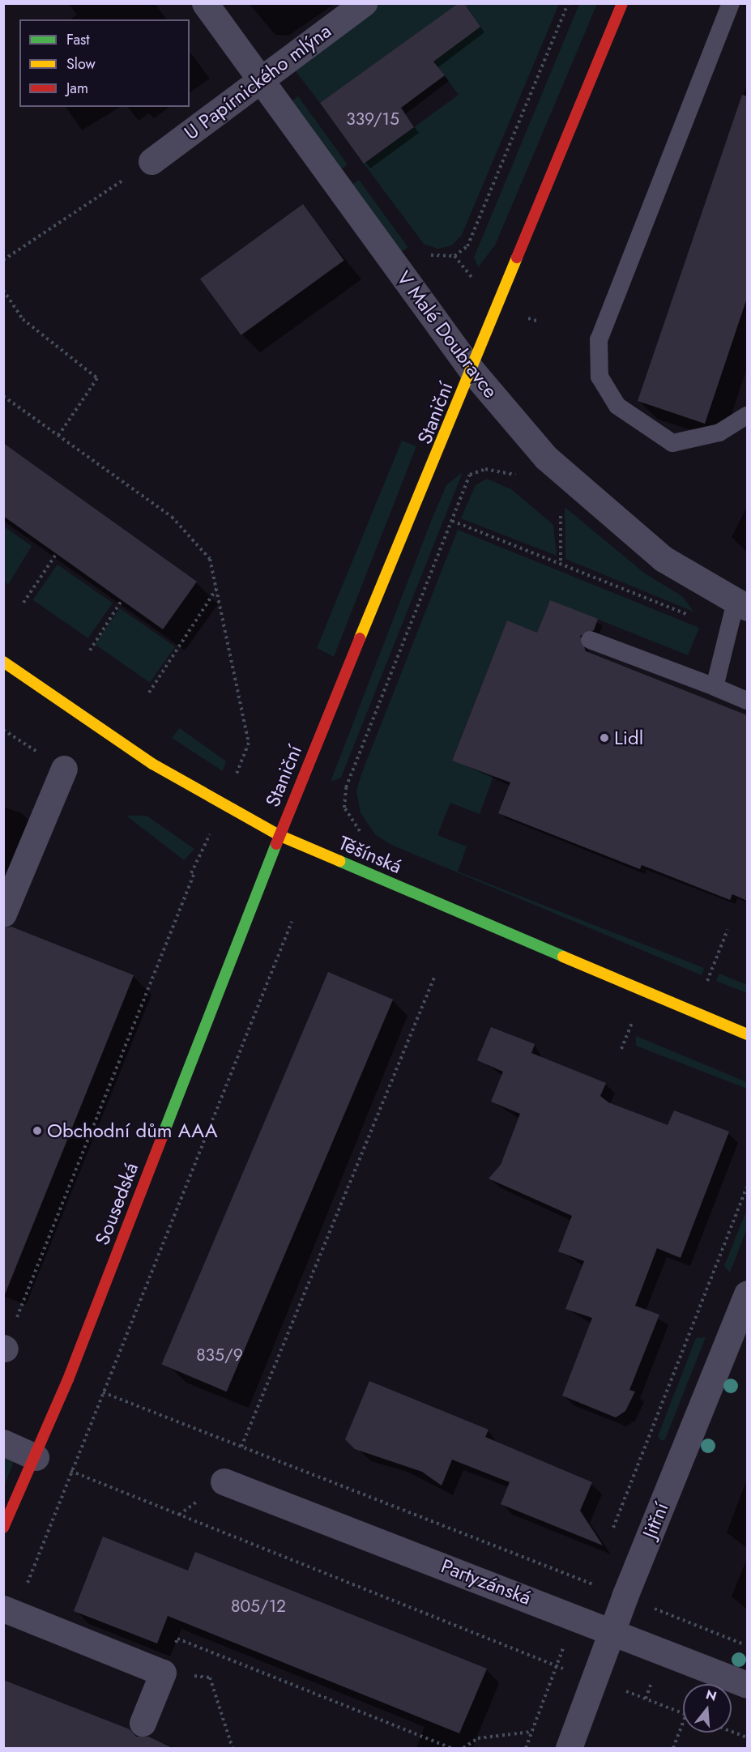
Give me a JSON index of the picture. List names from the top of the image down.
{
  "streets": {
    "street": [
      "U Papírnického mlýna",
      "V Malé Doubravce",
      "Staniční",
      "Těšínská",
      "Sousedská",
      "Jitřní",
      "Partyzánská"
    ]
  },
  "crossings": [
    ["U Papírnického mlýna", "V Malé Doubravce"],
    ["V Malé Doubravce", "Staniční"],
    ["Staniční", "Těšínská"],
    ["Staniční", "Sousedská"],
    ["Těšínská", "Sousedská"],
    ["Jitřní", "Partyzánská"]
  ],
  "places": ["Lidl", "Obchodní dům AAA"],
  "house_numbers": ["339/15", "835/9", "805/12"],
  "legend": ["Fast", "Slow", "Jam"],
  "north": "top"
}
